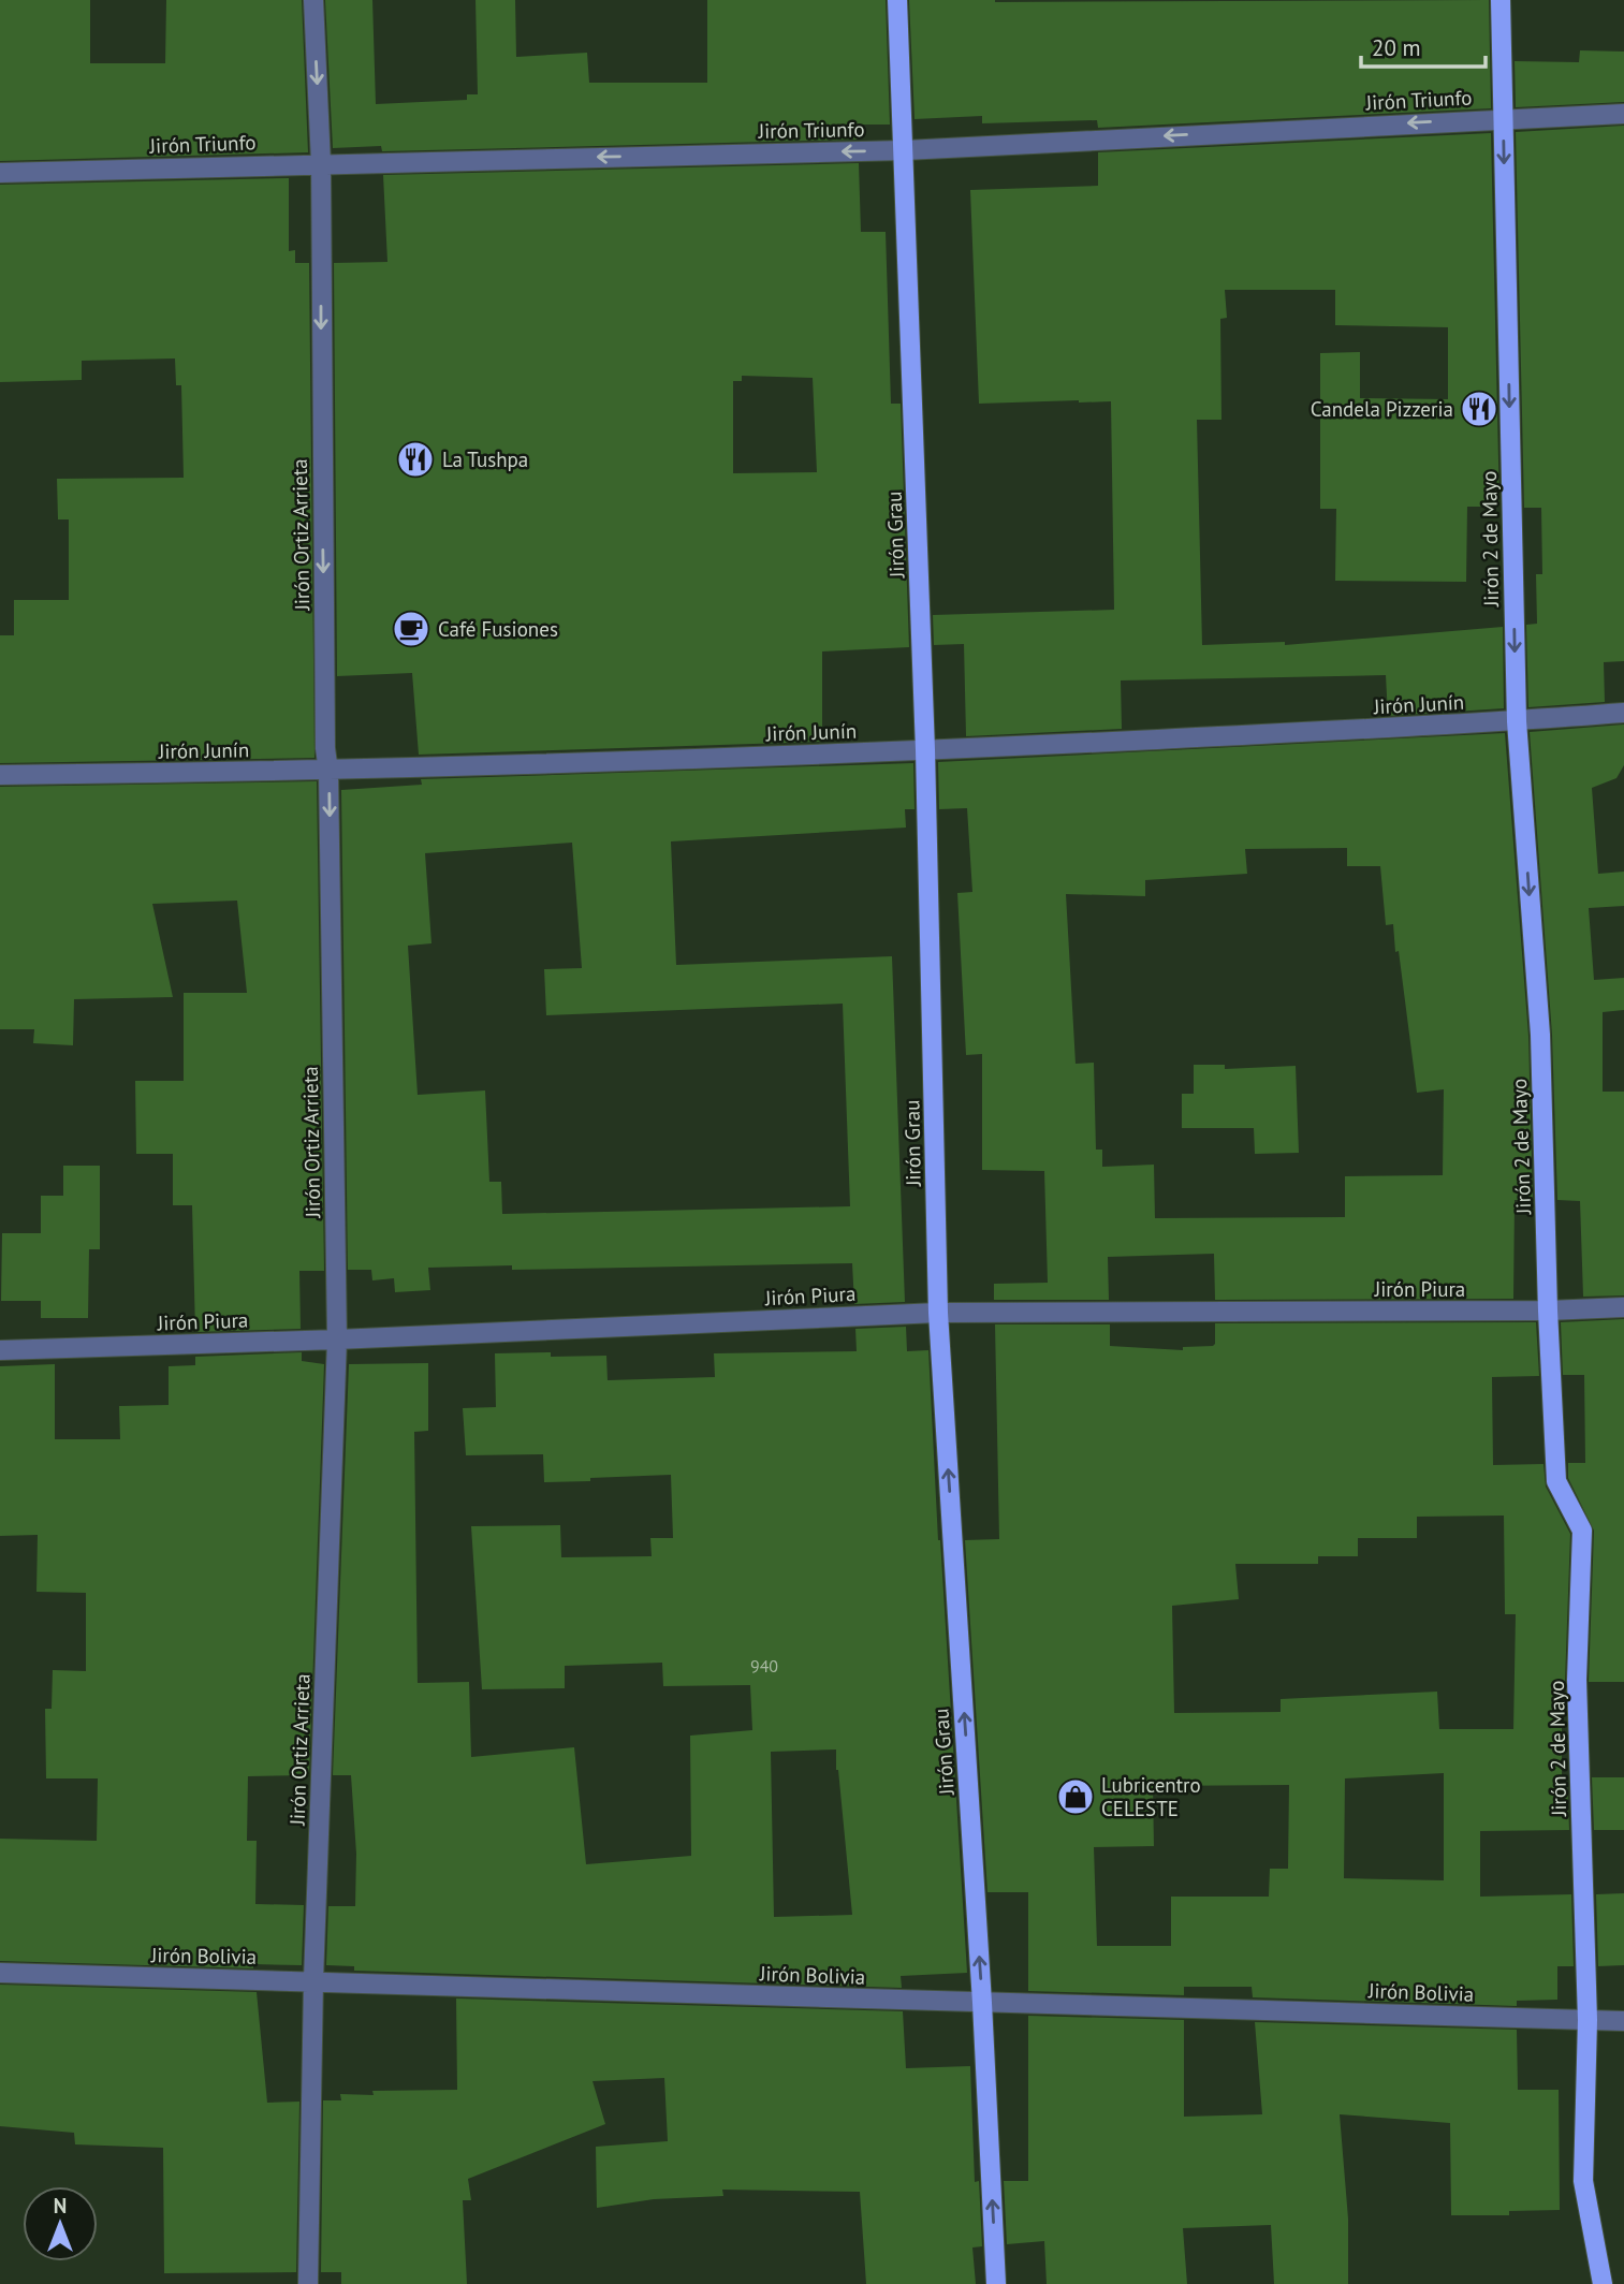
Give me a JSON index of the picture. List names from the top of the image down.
{
  "streets": {
    "main road": ["Jirón Grau", "Jirón 2 de Mayo"],
    "street": [
      "Jirón Triunfo",
      "Jirón Ortiz Arrieta",
      "Jirón Junín",
      "Jirón Piura",
      "Jirón Bolivia"
    ]
  },
  "crossings": [
    ["Jirón Triunfo", "Jirón Ortiz Arrieta"],
    ["Jirón Triunfo", "Jirón Grau"],
    ["Jirón Triunfo", "Jirón 2 de Mayo"],
    ["Jirón Ortiz Arrieta", "Jirón Junín"],
    ["Jirón Ortiz Arrieta", "Jirón Piura"],
    ["Jirón Ortiz Arrieta", "Jirón Bolivia"],
    ["Jirón Grau", "Jirón Junín"],
    ["Jirón Grau", "Jirón Piura"],
    ["Jirón Grau", "Jirón Bolivia"],
    ["Jirón 2 de Mayo", "Jirón Junín"],
    ["Jirón 2 de Mayo", "Jirón Piura"],
    ["Jirón 2 de Mayo", "Jirón Bolivia"]
  ],
  "one_way": [
    "Jirón Triunfo",
    "Jirón Ortiz Arrieta",
    "Jirón Grau",
    "Jirón 2 de Mayo"
  ],
  "places": {
    "restaurant": ["Candela Pizzeria", "La Tushpa"],
    "cafe": ["Café Fusiones"],
    "shop": ["Lubricentro CELESTE"]
  },
  "house_numbers": ["940"],
  "scale_bar": "20 m",
  "north": "top"
}
